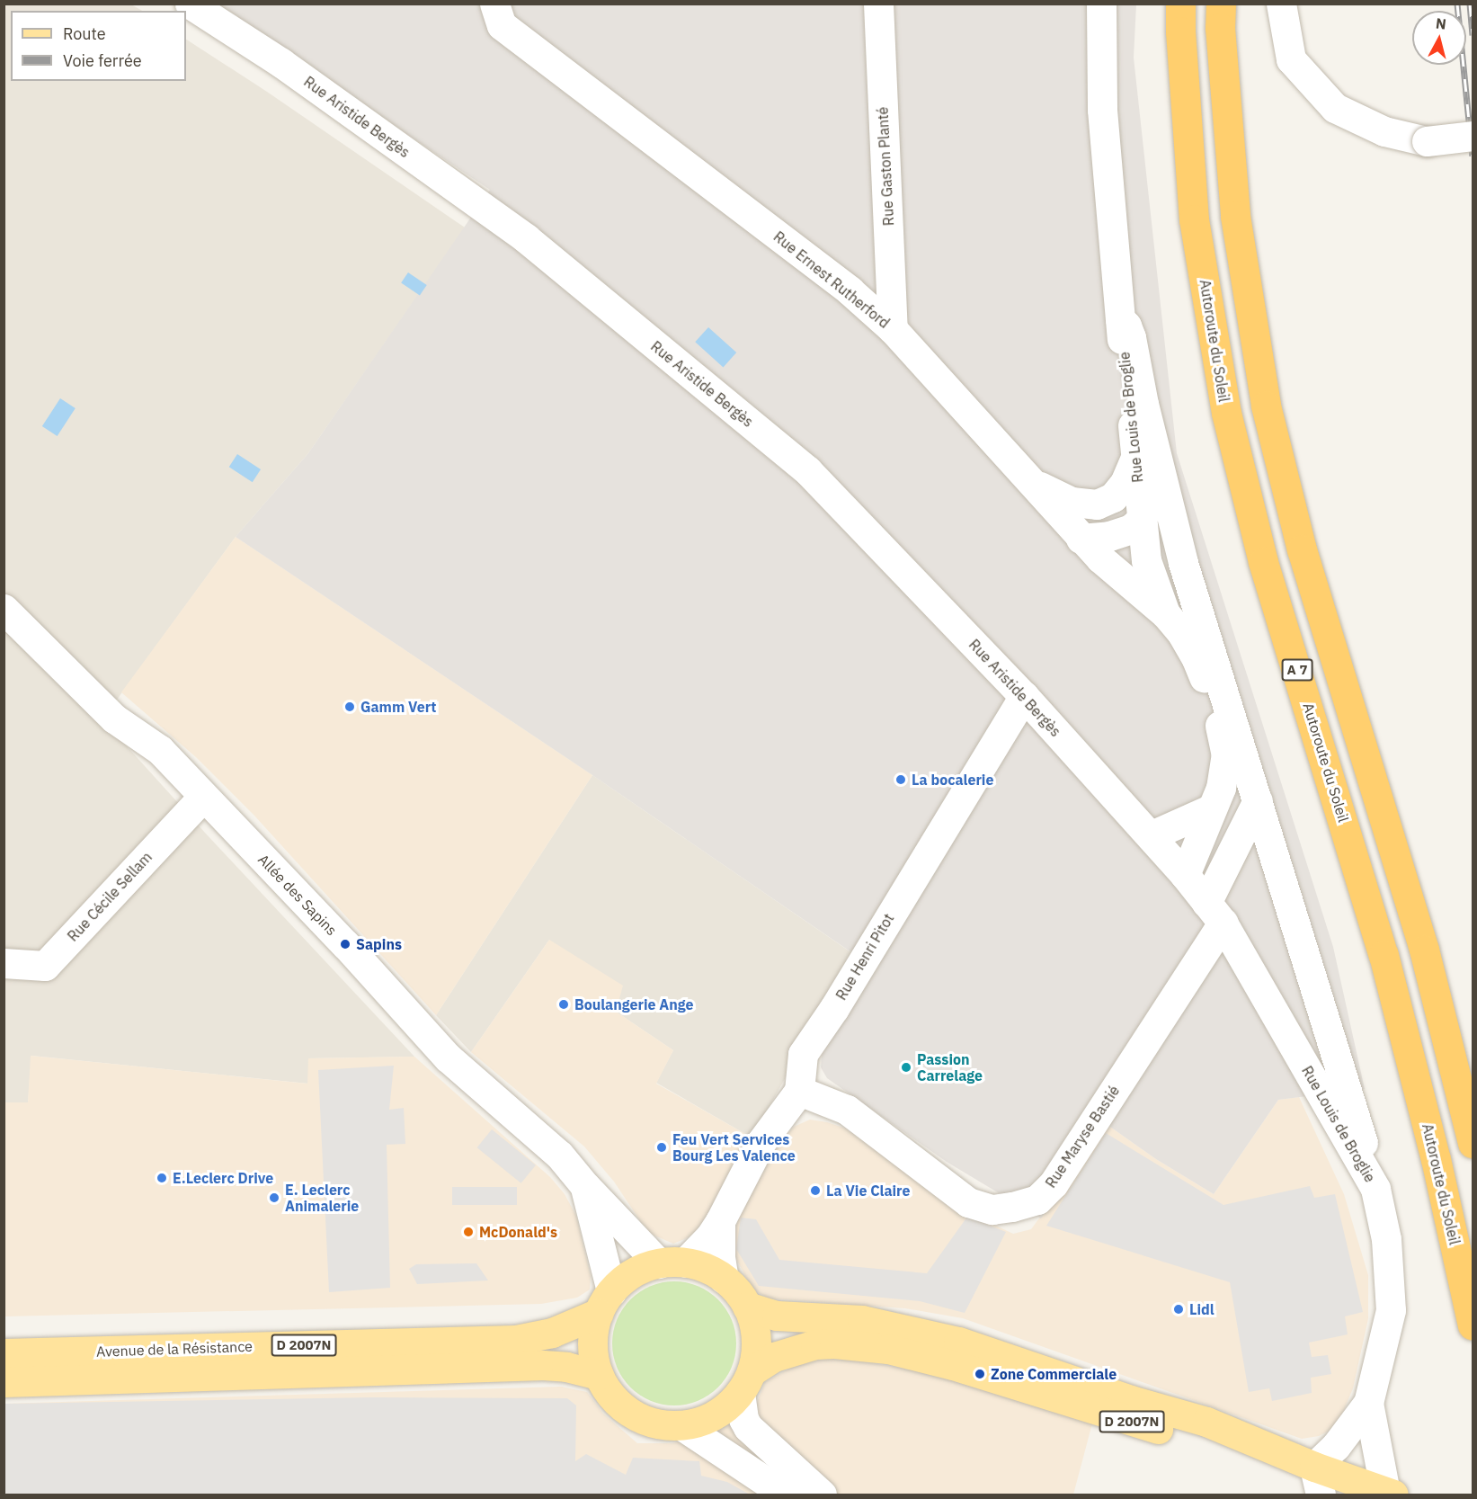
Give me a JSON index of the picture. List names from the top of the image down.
{
  "streets": {
    "highway": ["Autoroute du Soleil", "A 7"],
    "main road": ["D 2007N", "Avenue de la Résistance"],
    "street": [
      "Rue Aristide Bergès",
      "Rue Gaston Planté",
      "Rue Ernest Rutherford",
      "Rue Louis de Broglie",
      "Allée des Sapins",
      "Rue Cécile Sellam",
      "Rue Henri Pitot",
      "Rue Maryse Bastié"
    ]
  },
  "crossings": [
    ["Rue Aristide Bergès", "Rue Louis de Broglie"],
    ["Rue Aristide Bergès", "Rue Henri Pitot"],
    ["Rue Gaston Planté", "Rue Ernest Rutherford"],
    ["Rue Ernest Rutherford", "Rue Louis de Broglie"],
    ["Rue Louis de Broglie", "Rue Maryse Bastié"],
    ["Rue Louis de Broglie", "D 2007N"],
    ["Allée des Sapins", "Rue Cécile Sellam"],
    ["Allée des Sapins", "D 2007N"],
    ["Allée des Sapins", "Avenue de la Résistance"],
    ["Rue Henri Pitot", "Rue Maryse Bastié"],
    ["D 2007N", "Avenue de la Résistance"]
  ],
  "places": [
    "Gamm Vert",
    "La bocalerie",
    "Sapins",
    "Boulangerie Ange",
    "Passion Carrelage",
    "Feu Vert Services Bourg Les Valence",
    "E.Leclerc Drive",
    "La Vie Claire",
    "E. Leclerc Animalerie",
    "McDonald's",
    "Lidl",
    "Zone Commerciale"
  ],
  "legend": ["Route", "Voie ferrée"],
  "north": "top"
}
